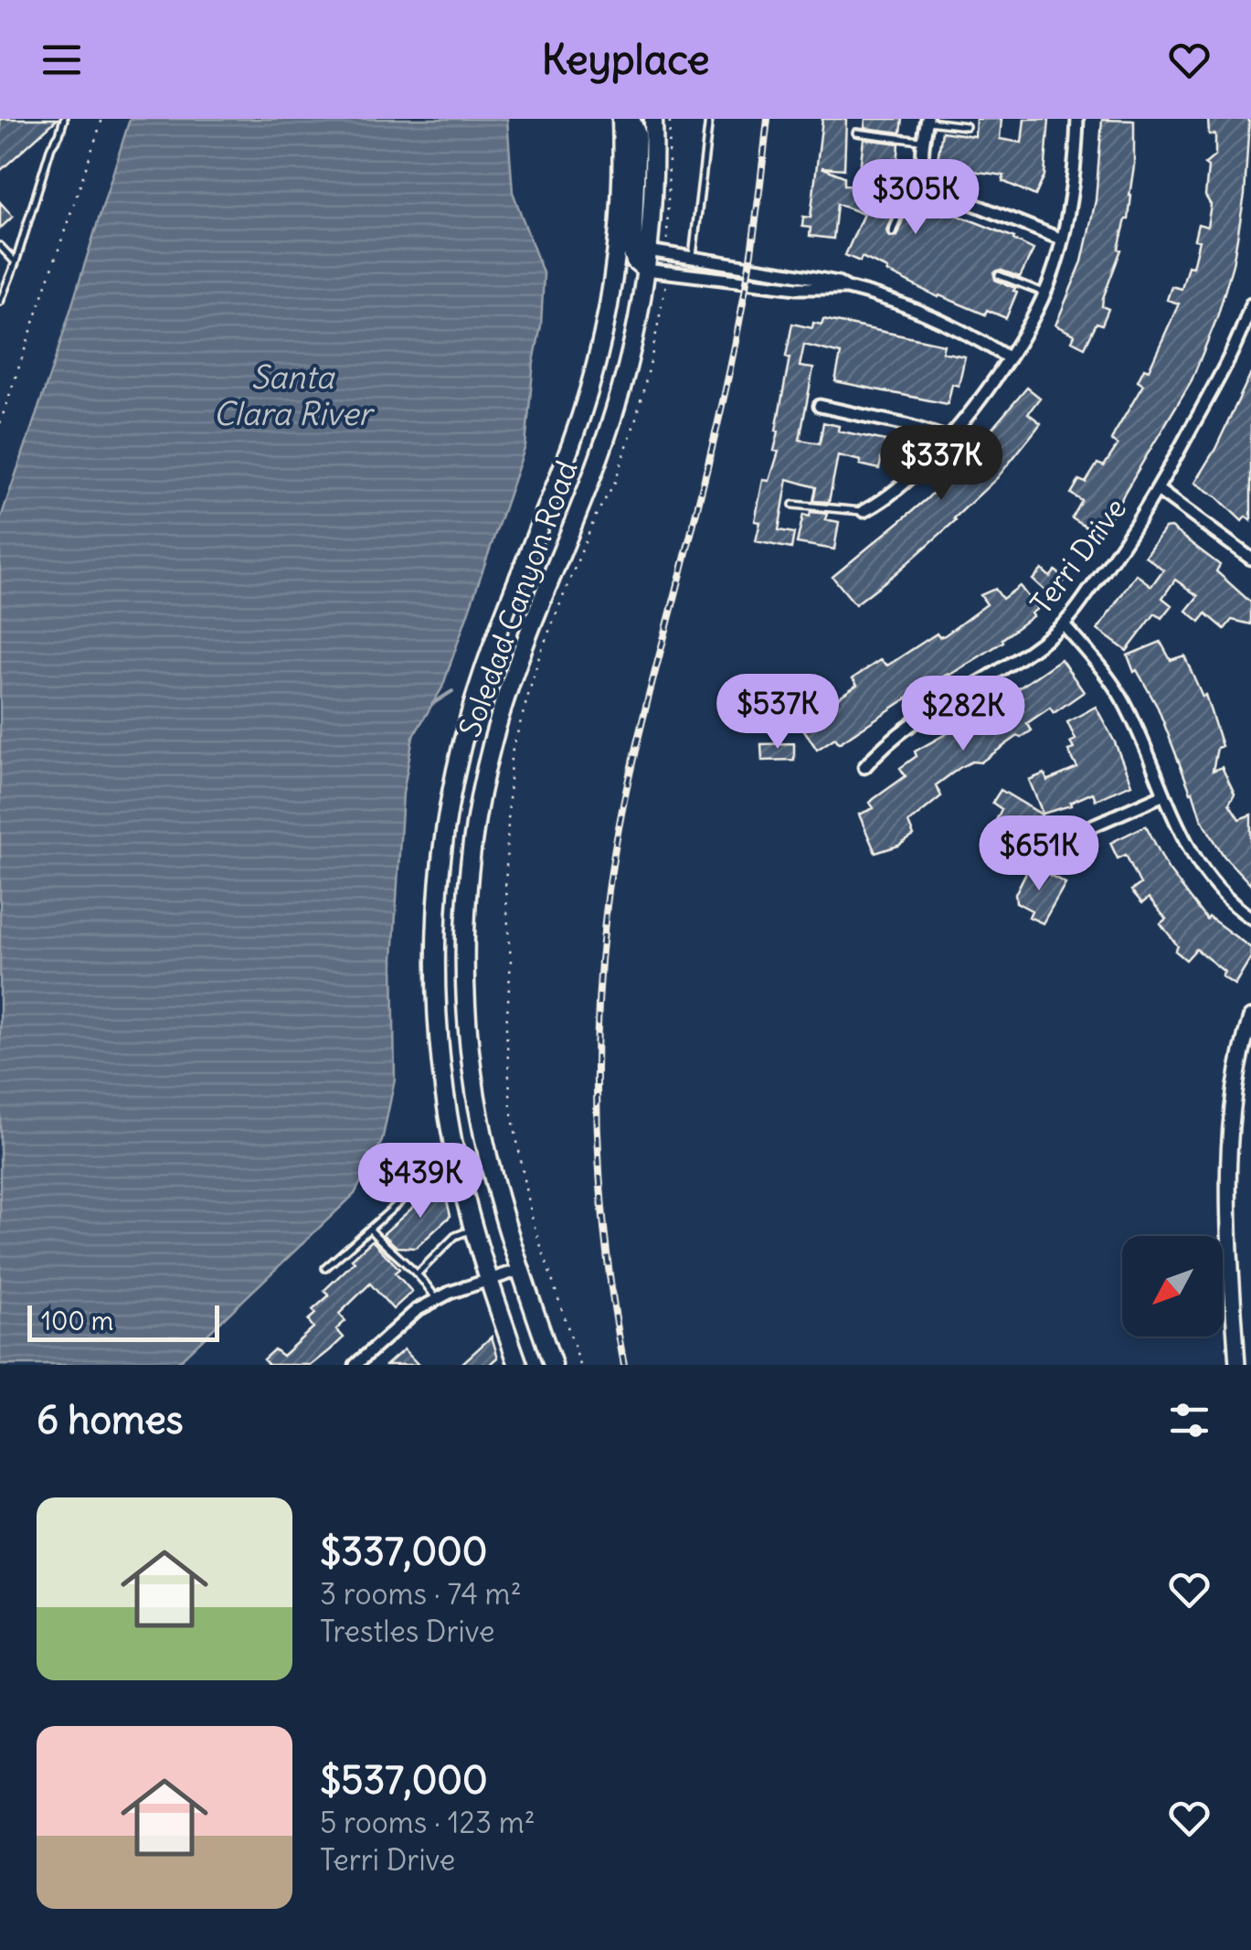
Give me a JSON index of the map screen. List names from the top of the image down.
{
  "streets": {
    "main road": ["Soledad Canyon Road"],
    "street": ["Terri Drive"]
  },
  "water": ["Santa Clara River"],
  "scale_bar": "100 m",
  "north": "bottom left",
  "page": {
    "header": "Keyplace",
    "price": [
      "$305K",
      "$337K",
      "$537K",
      "$282K",
      "$651K",
      "$439K"
    ],
    "scale": "100 m",
    "heading": "6 homes",
    "list": [
      {
        "name": "$337,000",
        "note": "3 rooms · 74 m² · Trestles Drive"
      },
      {
        "name": "$537,000",
        "note": "5 rooms · 123 m² · Terri Drive"
      }
    ]
  }
}
